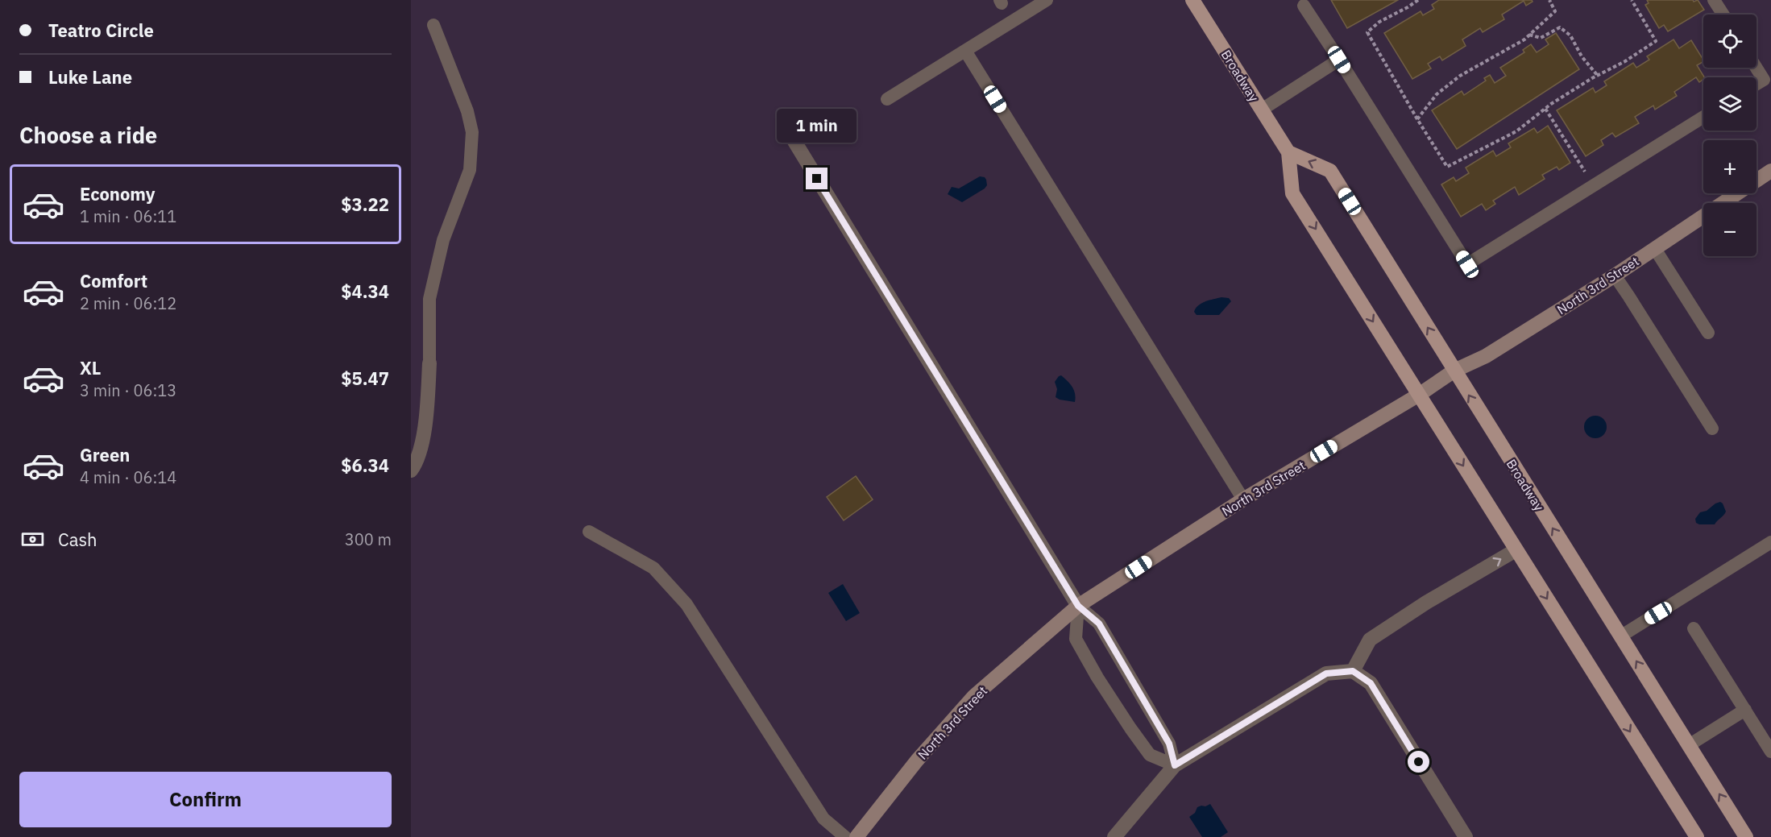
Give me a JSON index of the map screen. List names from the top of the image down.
{
  "streets": {
    "main road": ["Broadway"],
    "street": ["North 3rd Street"]
  },
  "crossings": [
    ["Broadway", "North 3rd Street"]
  ],
  "page": {
    "banner": ["Teatro Circle", "Luke Lane"],
    "map_buttons": ["+", "−"],
    "heading": "Choose a ride",
    "bubble": "1 min",
    "list": [
      {
        "name": "Economy",
        "note": "1 min · 06:11",
        "value": "$3.22"
      },
      {
        "name": "Comfort",
        "note": "2 min · 06:12",
        "value": "$4.34"
      },
      {
        "name": "XL",
        "note": "3 min · 06:13",
        "value": "$5.47"
      },
      {
        "name": "Green",
        "note": "4 min · 06:14",
        "value": "$6.34"
      }
    ],
    "pay": ["Cash", "300 m"],
    "buttons": "Confirm"
  }
}
